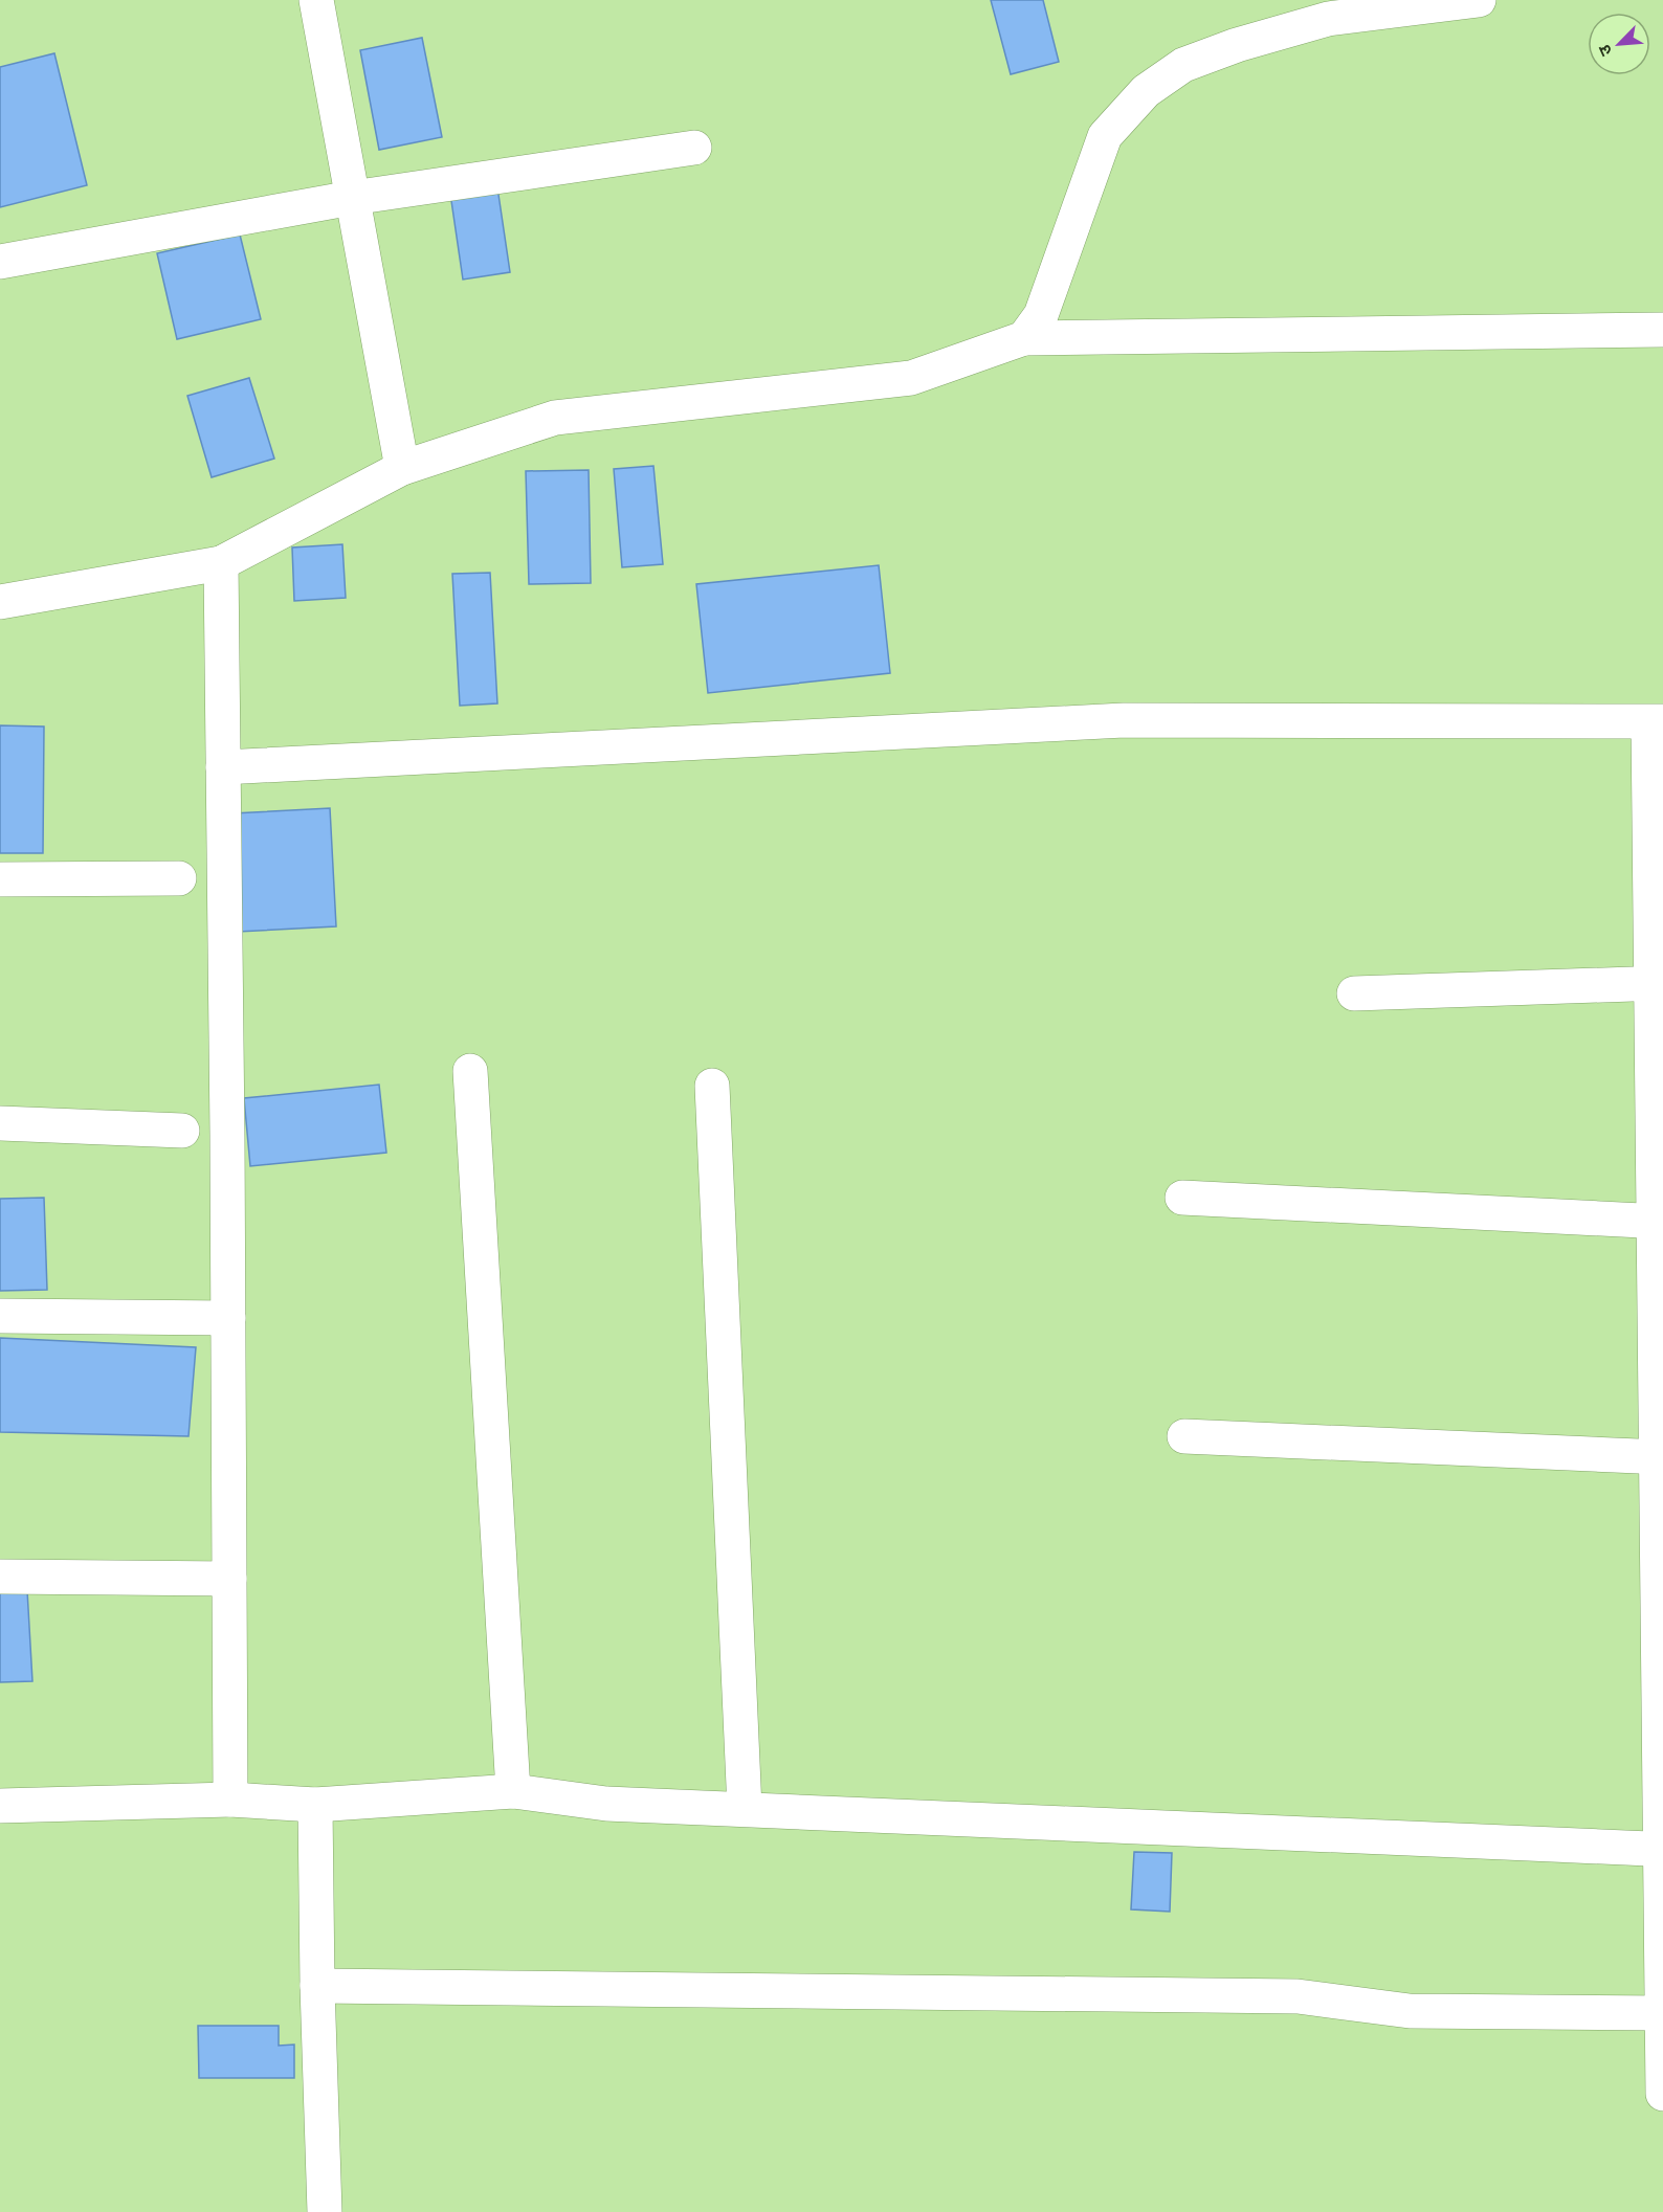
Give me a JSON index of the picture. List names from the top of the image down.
{
  "north": "bottom left"
}
